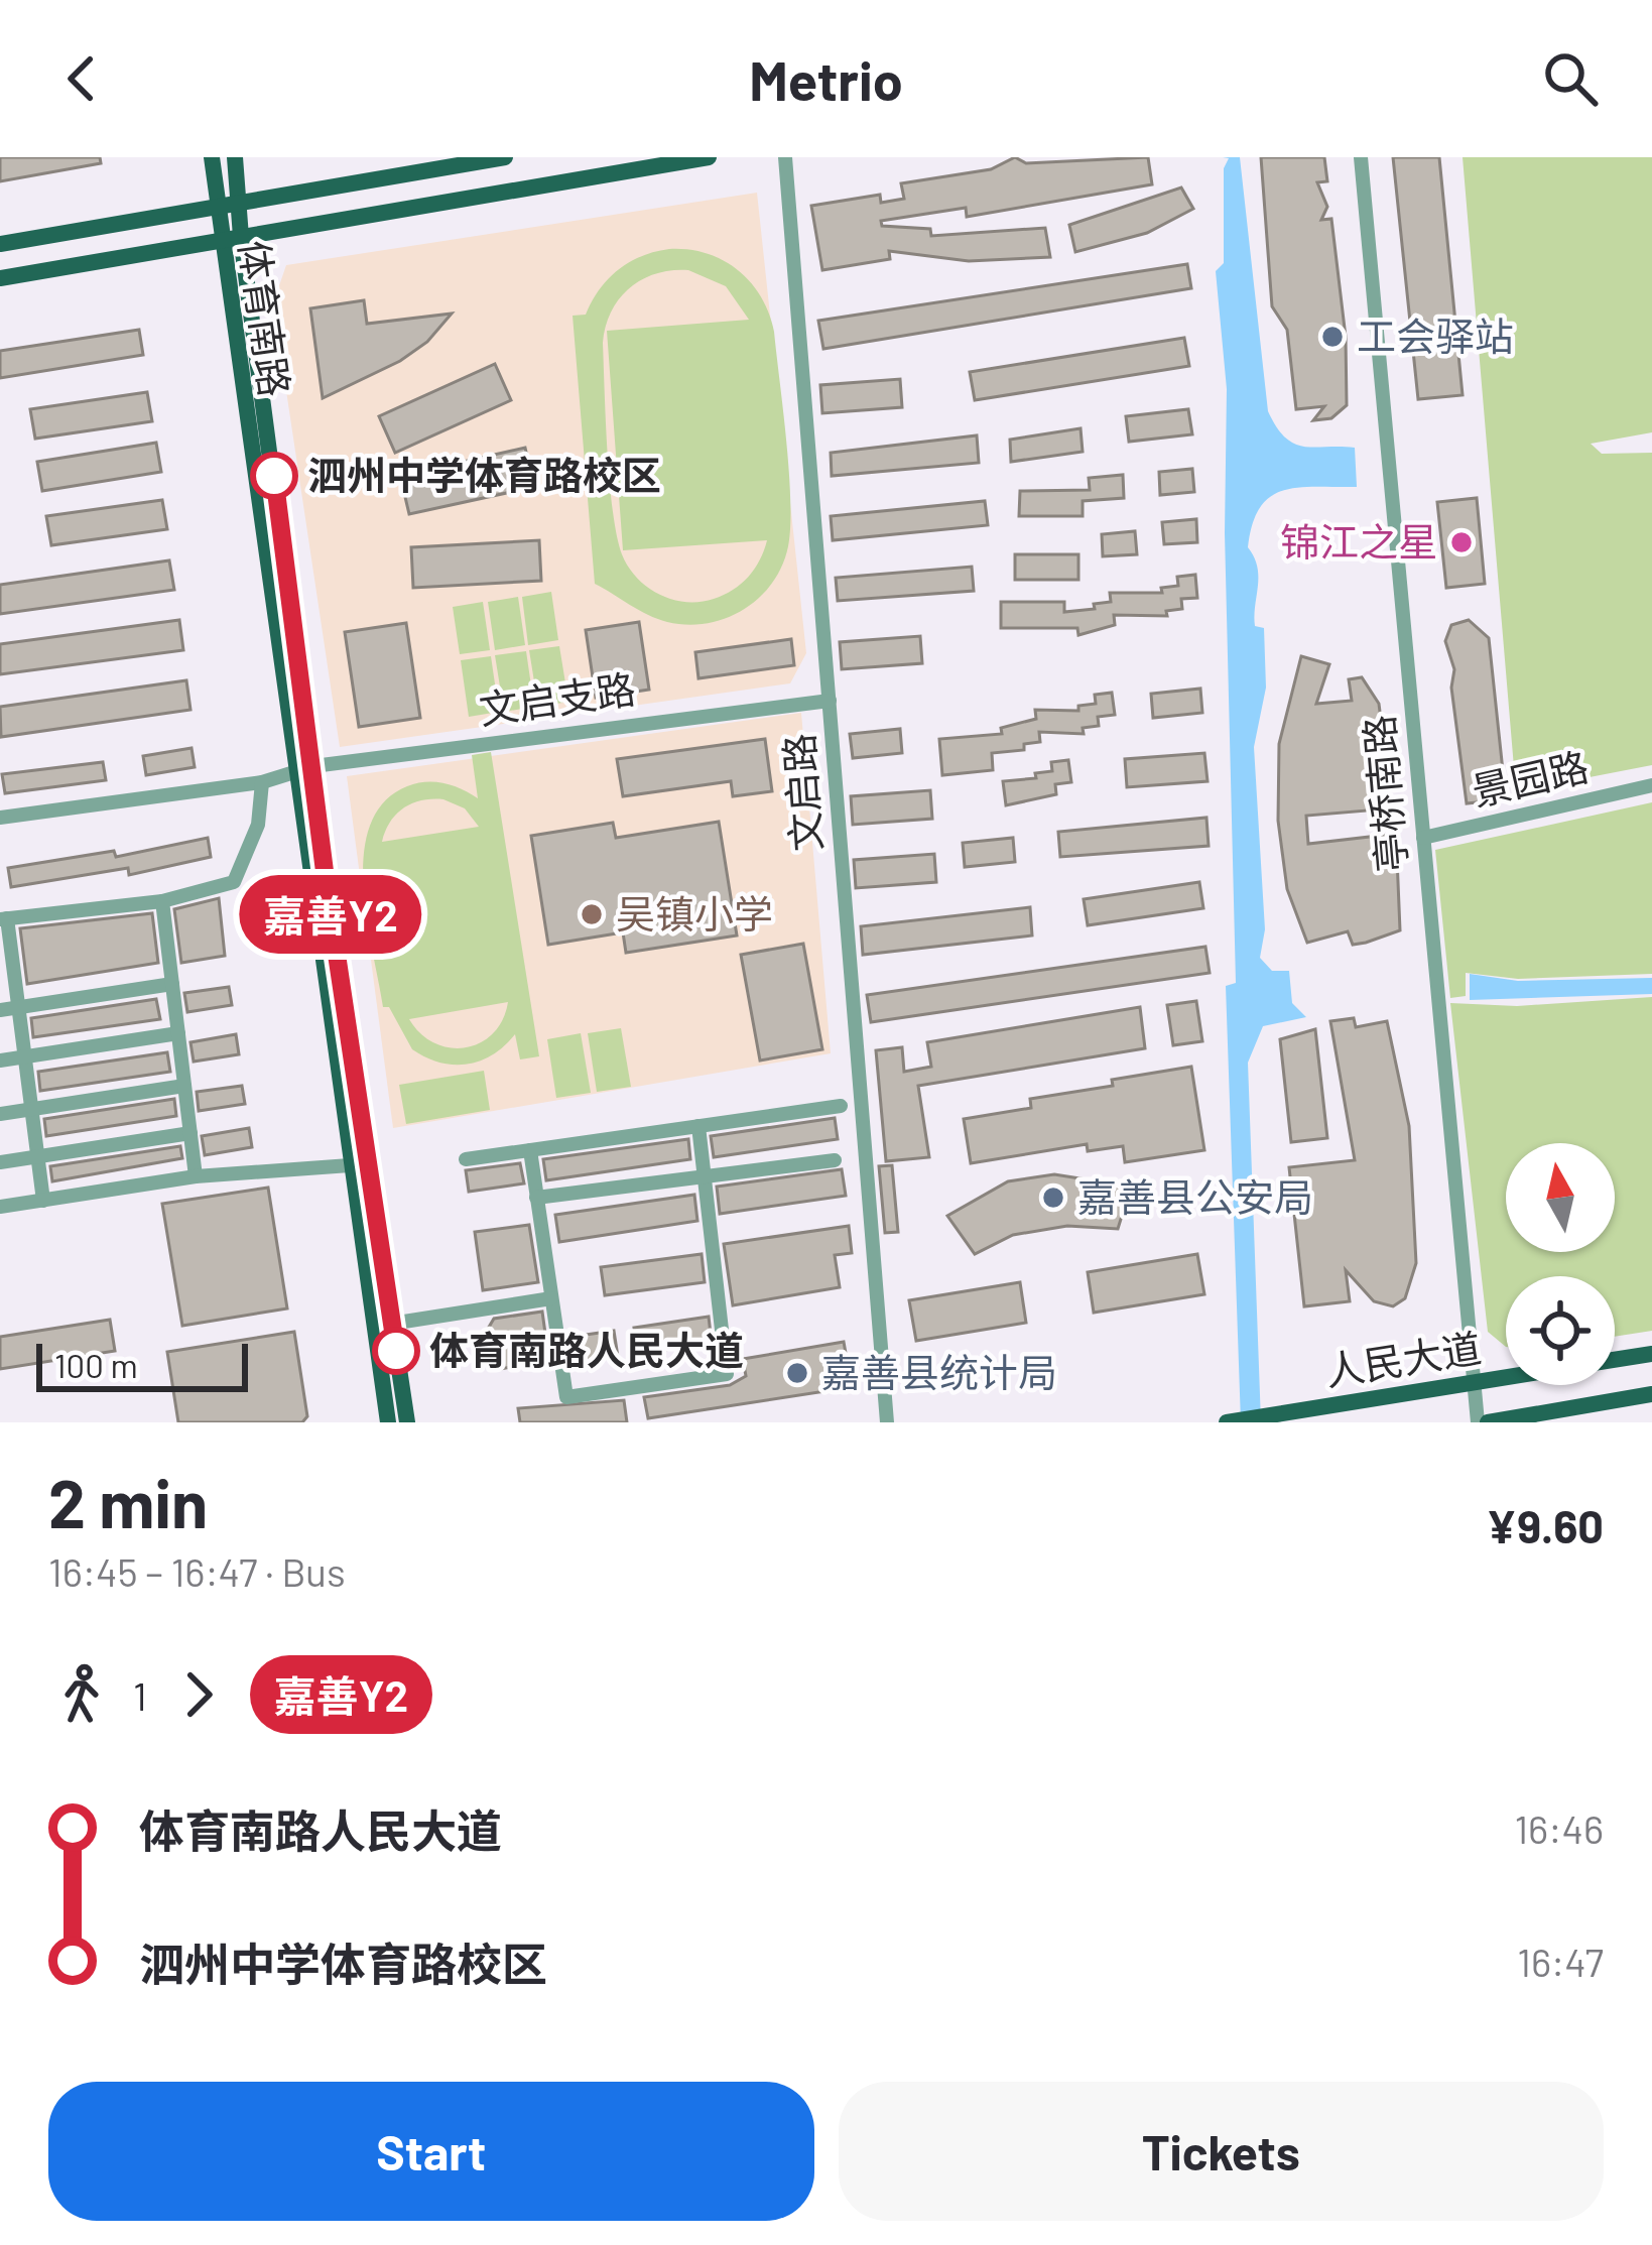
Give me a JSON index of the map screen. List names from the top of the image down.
{
  "streets": {
    "main road": ["体育南路", "人民大道"],
    "street": [
      "文启支路",
      "景园路",
      "文启路",
      "亭桥南路"
    ]
  },
  "crossings": [
    ["体育南路", "文启支路"],
    ["文启支路", "文启路"],
    ["景园路", "亭桥南路"],
    ["亭桥南路", "人民大道"]
  ],
  "places": [
    "工会驿站",
    "泗州中学体育路校区",
    "锦江之星",
    "吴镇小学",
    "嘉善县公安局",
    "体育南路人民大道",
    "嘉善县统计局"
  ],
  "lines": ["bus line 嘉善Y2"],
  "scale_bar": "100 m",
  "north": "top",
  "page": {
    "header": "Metrio",
    "on_map": "嘉善Y2",
    "scale": "100 m",
    "heading": ["2 min", "16:45 – 16:47 · Bus", "¥9.60"],
    "legs": ["1", "嘉善Y2"],
    "list": [
      {
        "name": "体育南路人民大道",
        "value": "16:46"
      },
      {
        "name": "泗州中学体育路校区",
        "value": "16:47"
      }
    ],
    "buttons": ["Start", "Tickets"]
  }
}
